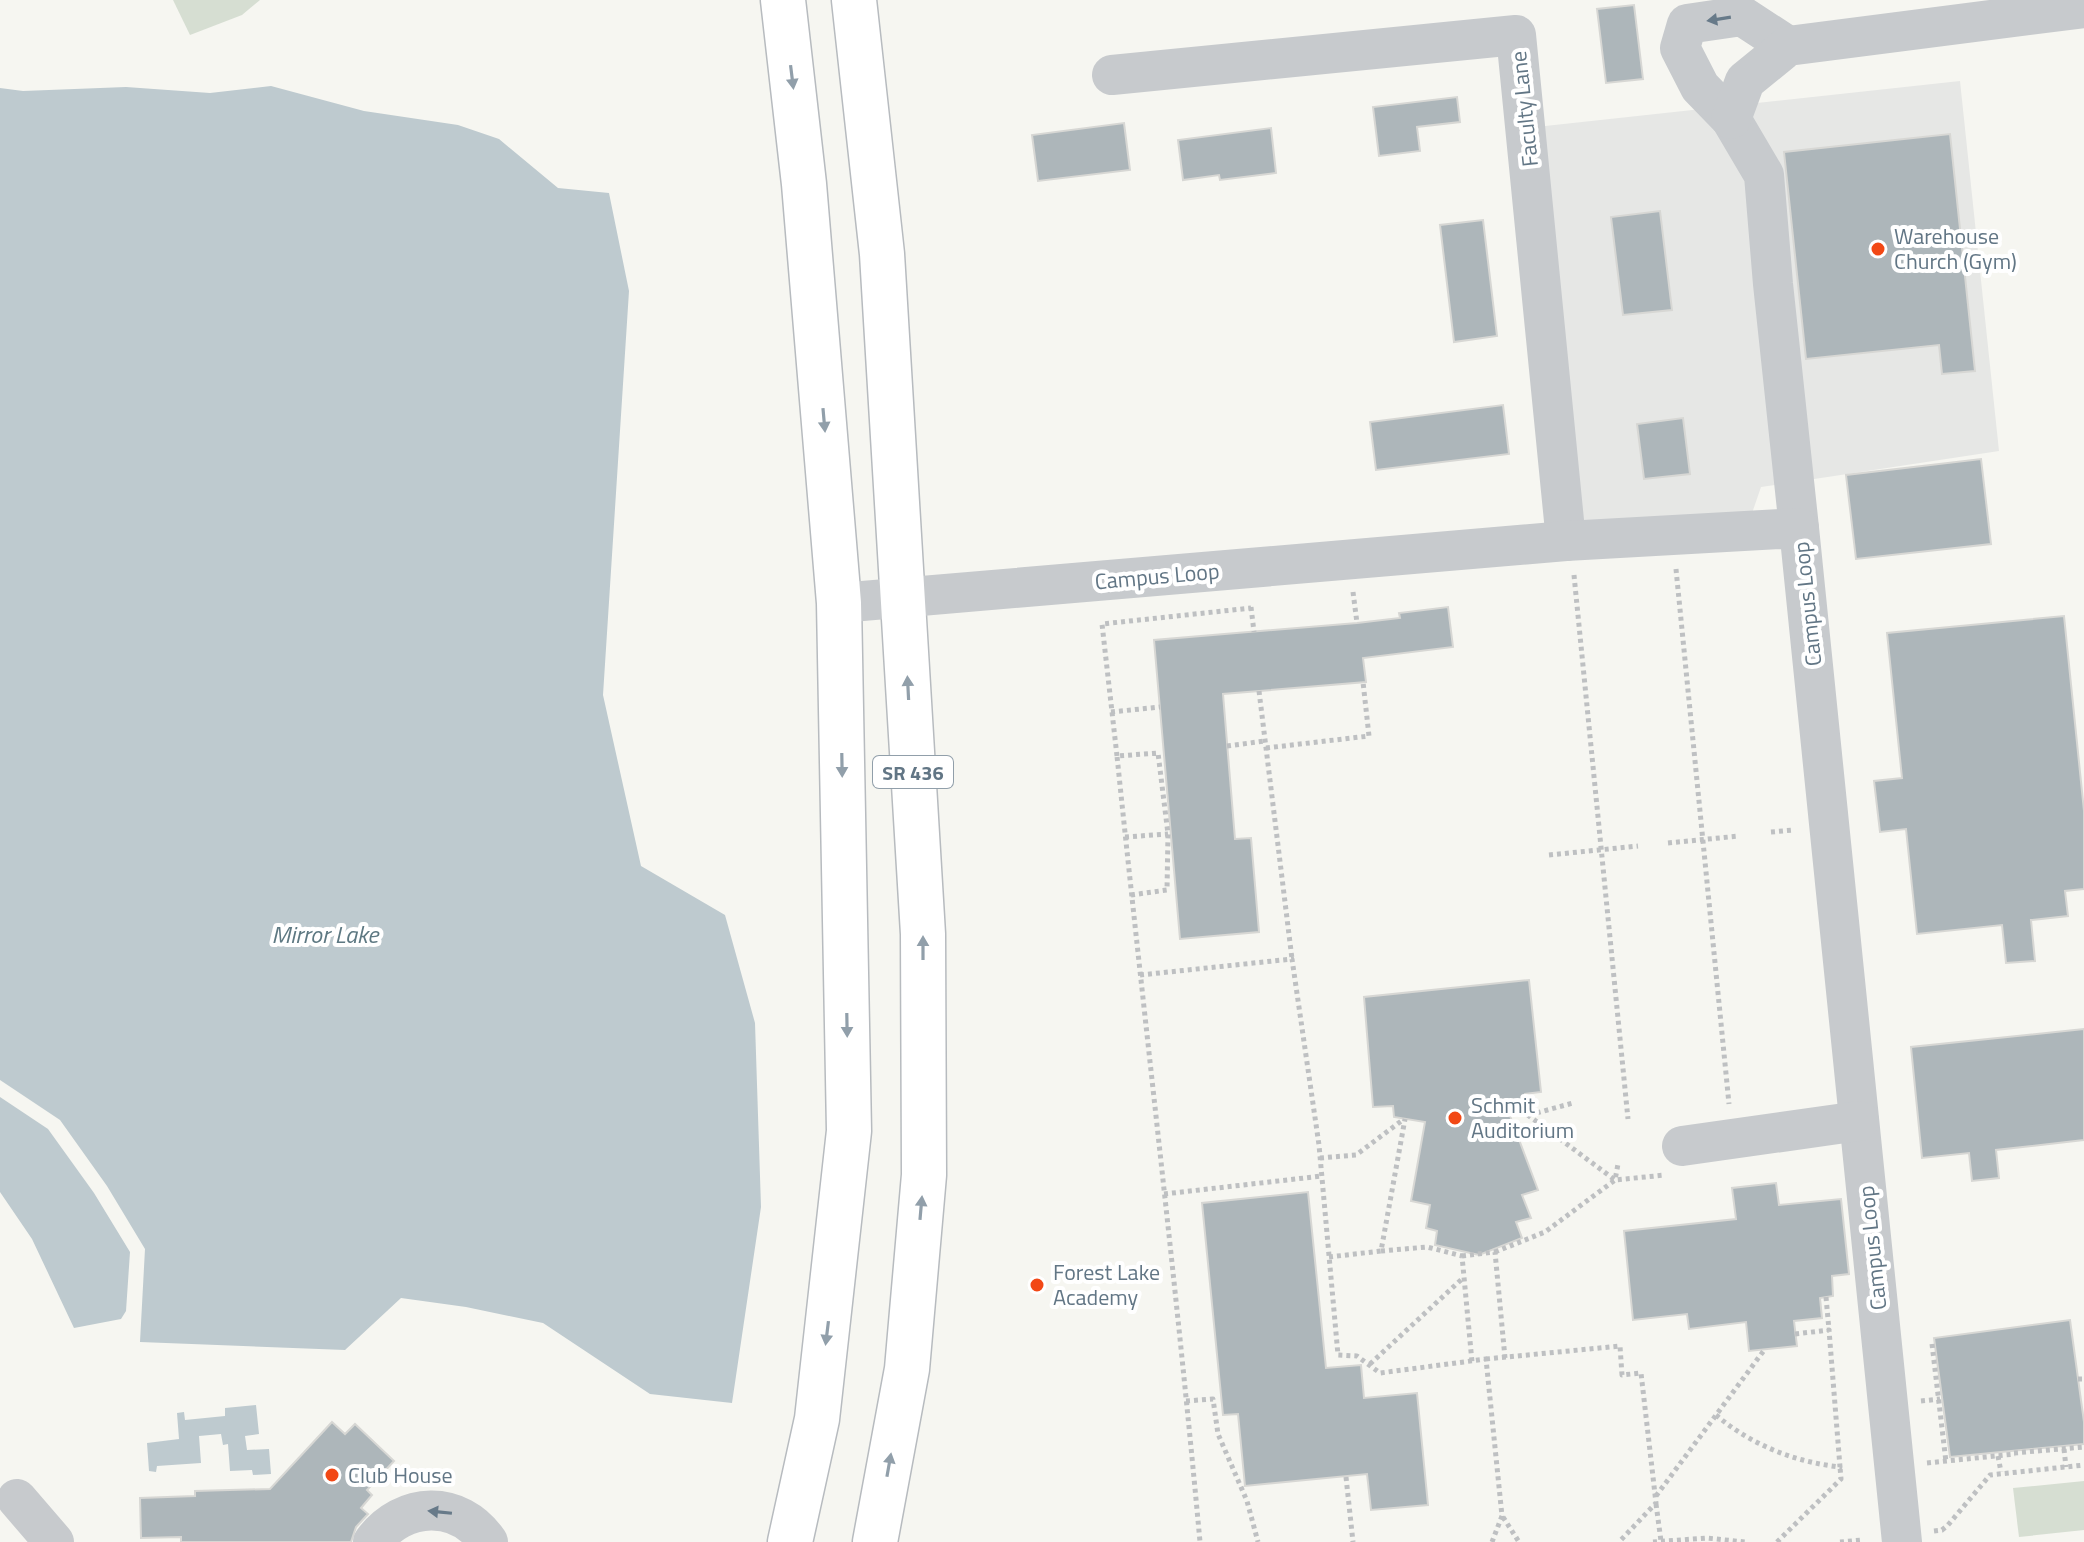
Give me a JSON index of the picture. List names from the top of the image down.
{
  "streets": {
    "main road": ["SR 436"],
    "lane": ["Faculty Lane", "Campus Loop"]
  },
  "crossings": [
    ["Faculty Lane", "Campus Loop"],
    ["Campus Loop", "SR 436"]
  ],
  "water": ["Mirror Lake"],
  "places": [
    "Warehouse Church (Gym)",
    "Schmit Auditorium",
    "Forest Lake Academy",
    "Club House"
  ]
}
